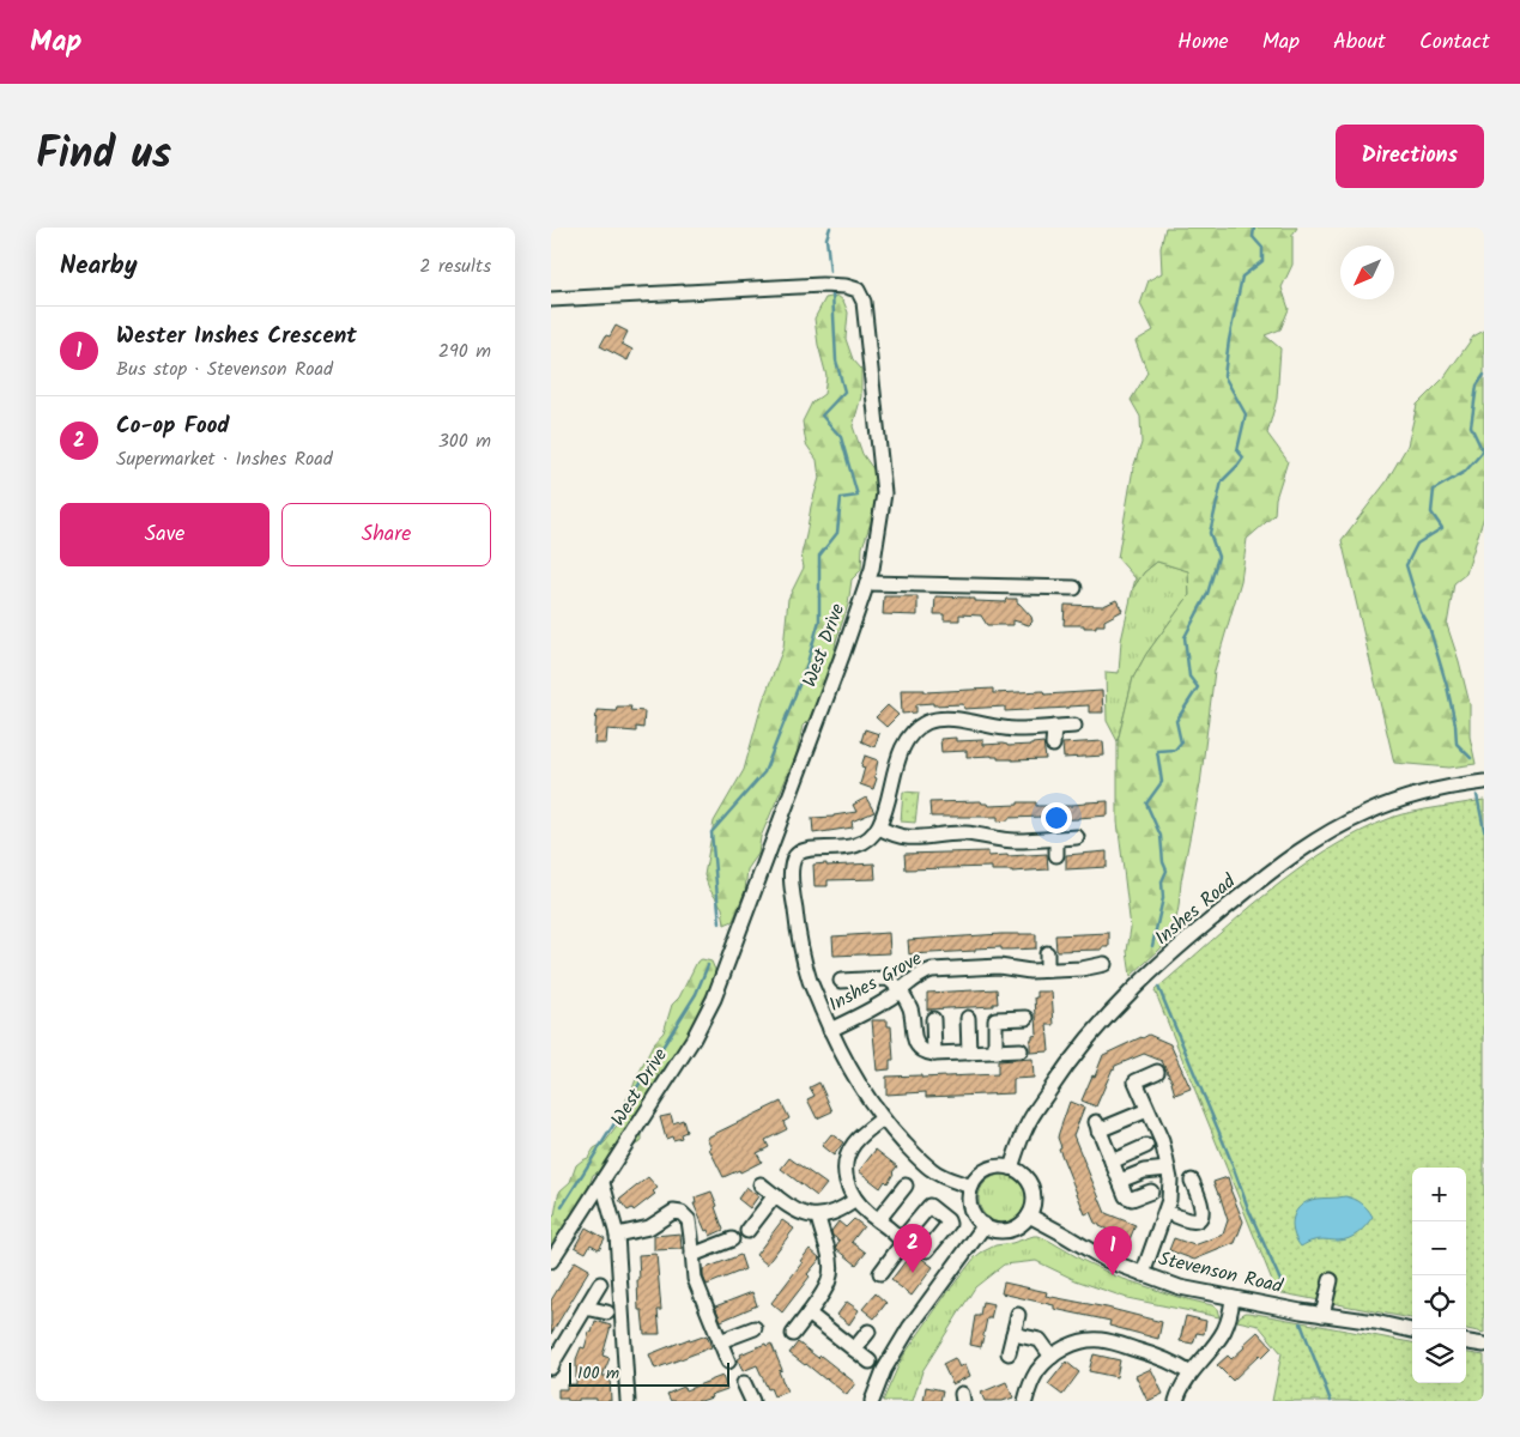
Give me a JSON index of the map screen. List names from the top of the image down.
{
  "streets": {
    "street": [
      "West Drive",
      "Inshes Road",
      "Inshes Grove",
      "Stevenson Road"
    ]
  },
  "crossings": [
    ["Inshes Road", "Stevenson Road"]
  ],
  "scale_bar": "100 m",
  "north": "bottom left",
  "page": {
    "header": "Map",
    "nav": [
      "Home",
      "Map",
      "About",
      "Contact"
    ],
    "title": "Find us",
    "buttons": [
      "Directions",
      ["Save", "Share"]
    ],
    "heading": ["Nearby", "2 results"],
    "list": [
      {
        "mark": "1",
        "name": "Wester Inshes Crescent",
        "note": "Bus stop · Stevenson Road",
        "value": "290 m"
      },
      {
        "mark": "2",
        "name": "Co-op Food",
        "note": "Supermarket · Inshes Road",
        "value": "300 m"
      }
    ],
    "map_buttons": ["+", "−"],
    "pins": ["2", "1"],
    "scale": "100 m"
  }
}
